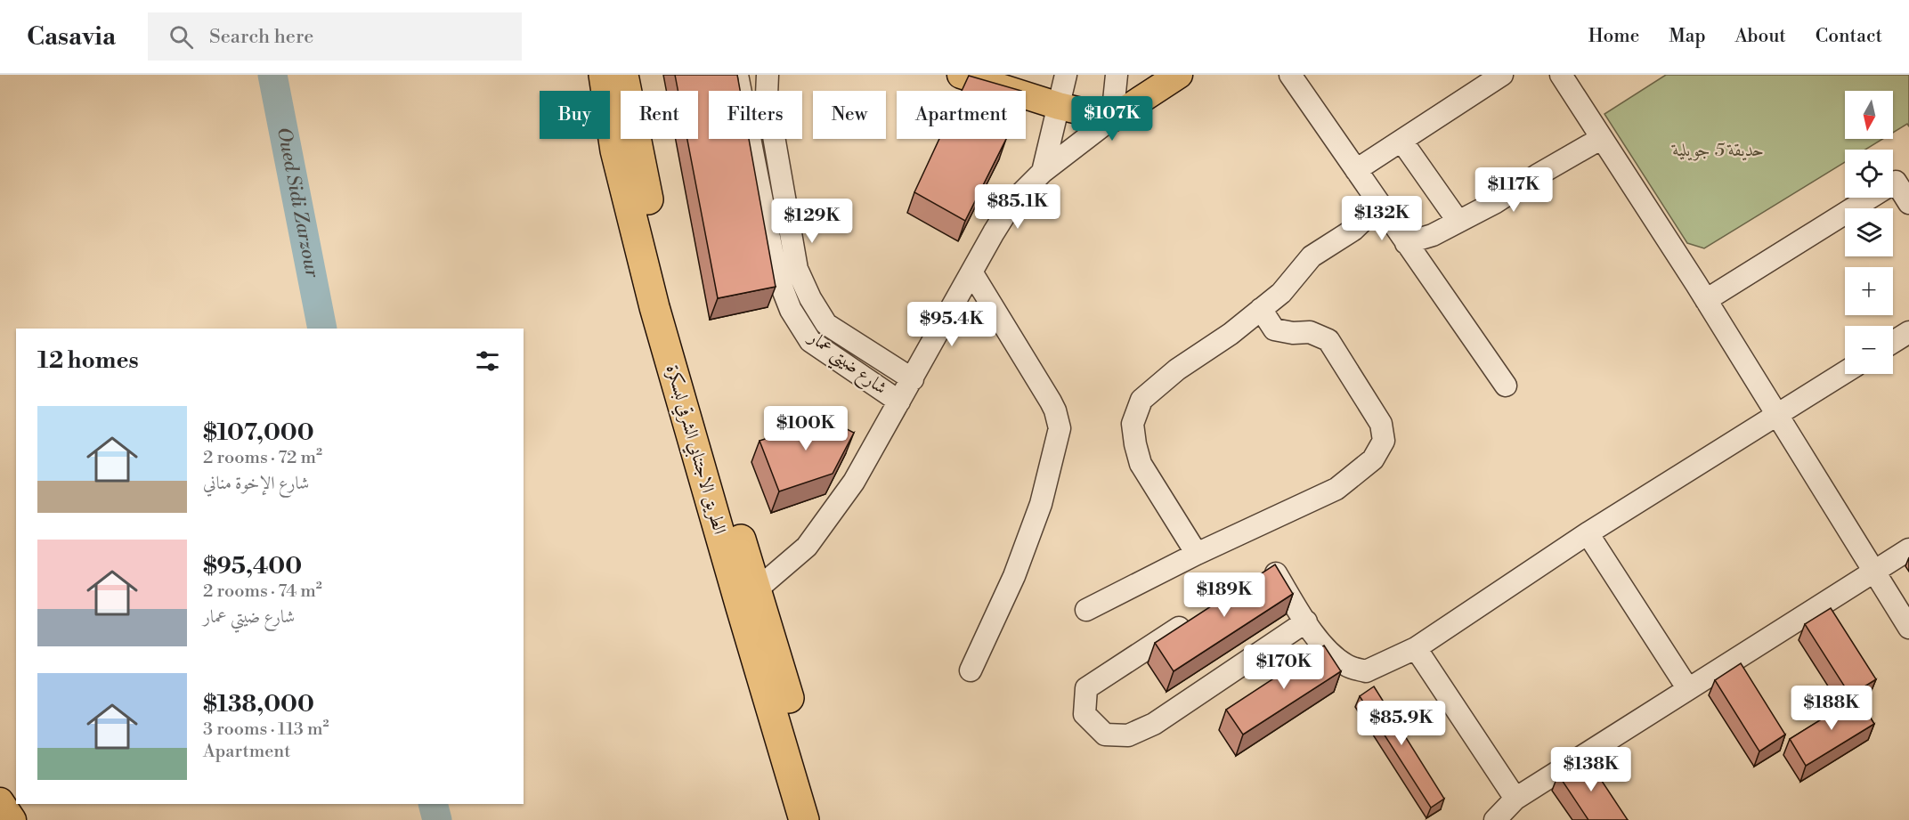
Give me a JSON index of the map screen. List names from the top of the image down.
{
  "streets": {
    "highway": ["الطريق الاجتنابي الشرقي لبسكرة"],
    "street": ["شارع ضيتي عمار"]
  },
  "water": ["Oued Sidi Zarzour"],
  "parks": ["حديقة 5 جويلية"],
  "north": "bottom",
  "page": {
    "header": "Casavia",
    "search": "Search here",
    "nav": [
      "Home",
      "Map",
      "About",
      "Contact"
    ],
    "map_buttons": ["+", "−"],
    "chip": [
      "Buy",
      "Rent",
      "Filters",
      "New",
      "Apartment"
    ],
    "price": [
      "$107K",
      "$117K",
      "$85.1K",
      "$132K",
      "$129K",
      "$95.4K",
      "$100K",
      "$189K",
      "$170K",
      "$188K",
      "$85.9K",
      "$138K"
    ],
    "heading": "12 homes",
    "list": [
      {
        "name": "$107,000",
        "note": "2 rooms · 72 m² · شارع الإخوة مناني"
      },
      {
        "name": "$95,400",
        "note": "2 rooms · 74 m² · شارع ضيتي عمار"
      },
      {
        "name": "$138,000",
        "note": "3 rooms · 113 m² · Apartment"
      }
    ]
  }
}
